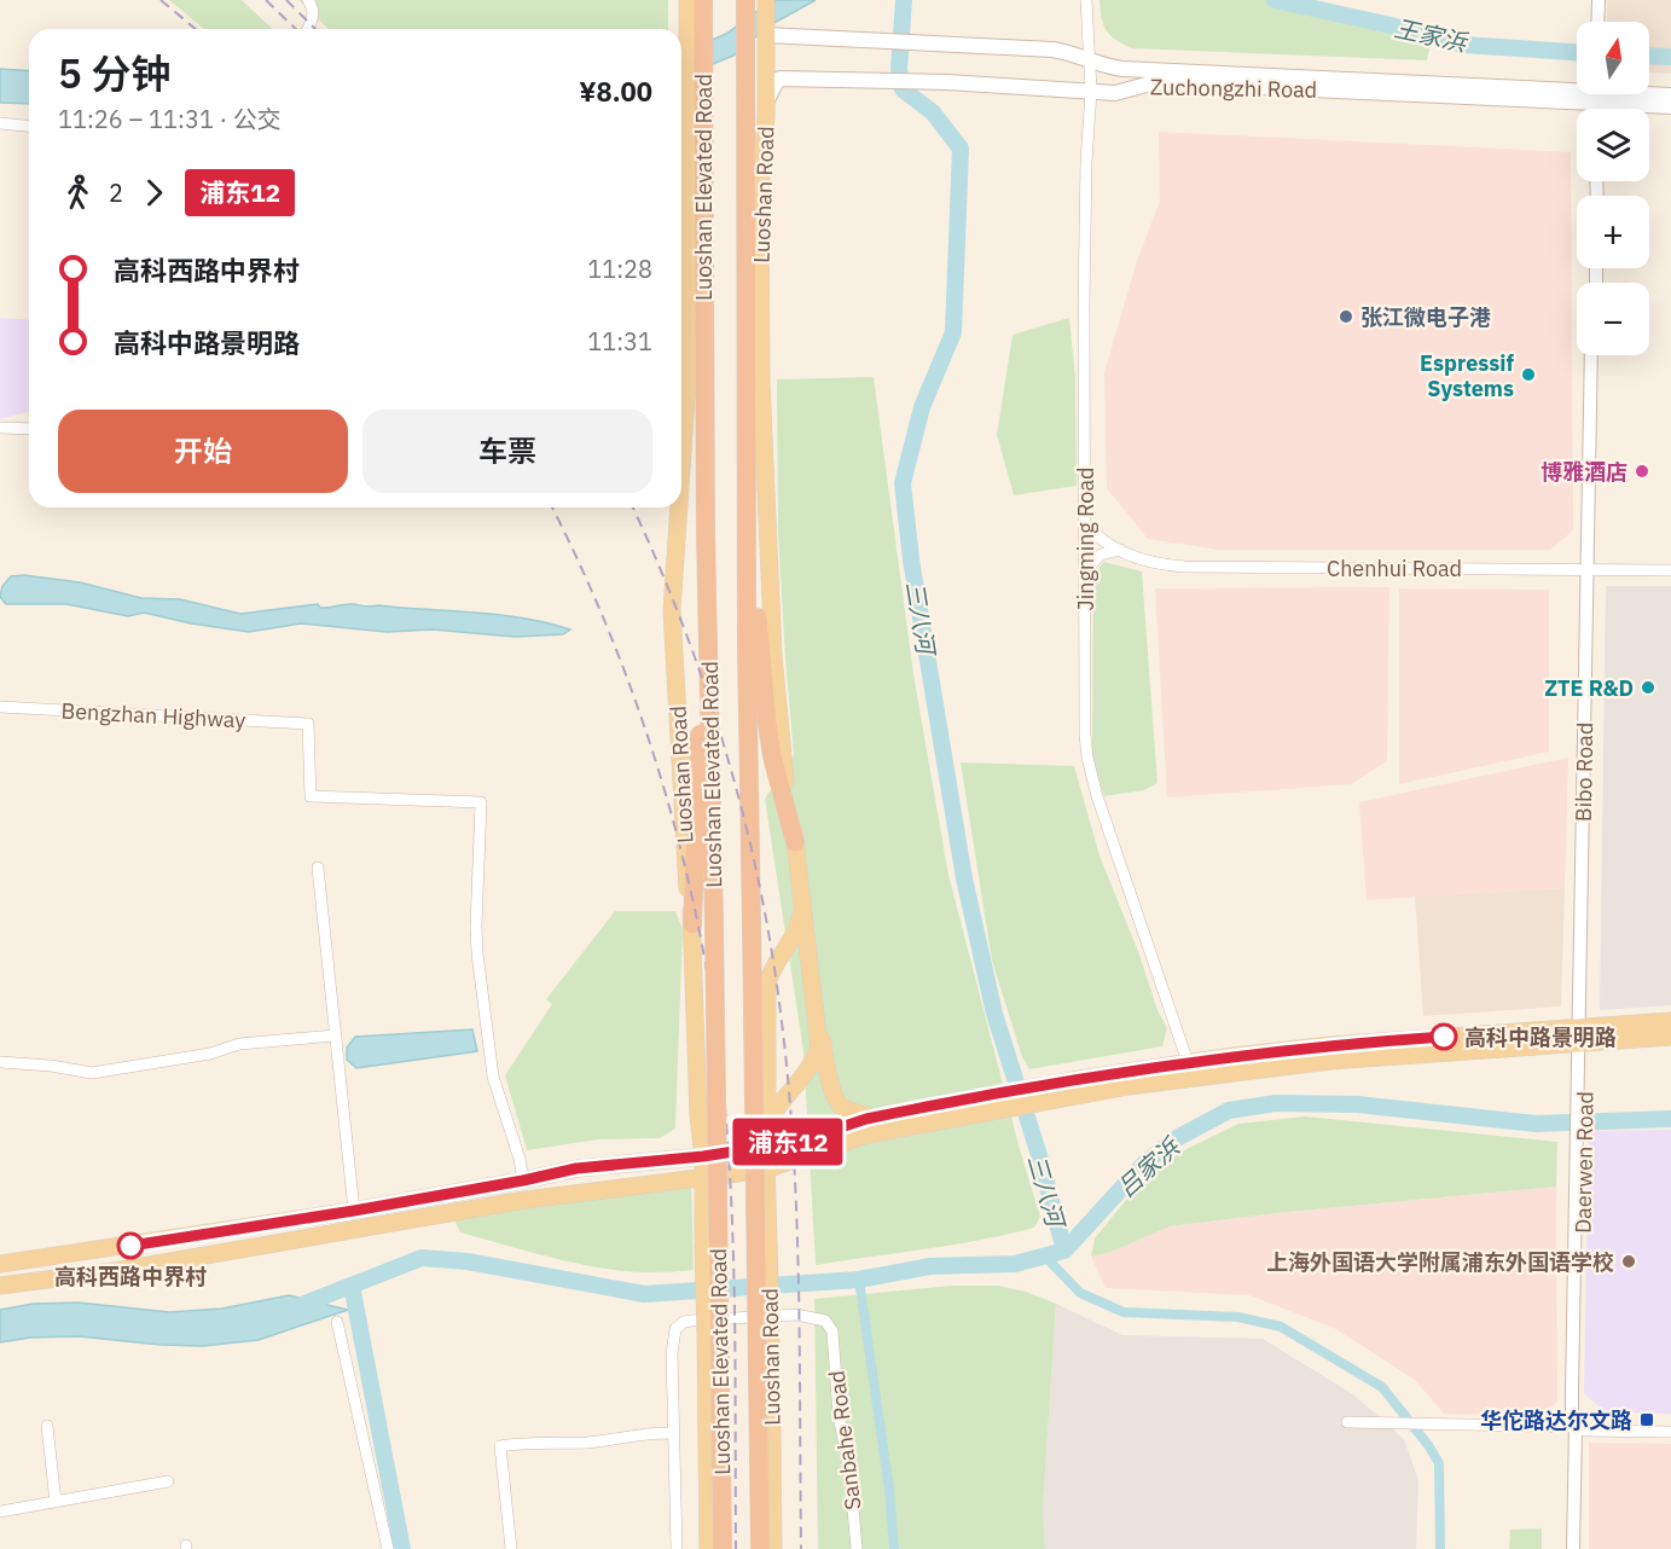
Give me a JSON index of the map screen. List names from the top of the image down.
{
  "streets": {
    "highway": ["Luoshan Elevated Road"],
    "main road": ["Zuchongzhi Road", "Luoshan Road"],
    "street": [
      "Jingming Road",
      "Chenhui Road",
      "Bengzhan Highway",
      "Bibo Road",
      "Daerwen Road",
      "Sanbahe Road"
    ]
  },
  "crossings": [
    ["Zuchongzhi Road", "Luoshan Road"],
    ["Zuchongzhi Road", "Jingming Road"],
    ["Luoshan Elevated Road", "Luoshan Road"],
    ["Jingming Road", "Chenhui Road"],
    ["Chenhui Road", "Bibo Road"],
    ["Bibo Road", "Daerwen Road"]
  ],
  "water": ["王家浜", "三八河", "吕家浜"],
  "places": {
    "other": [
      "张江微电子港",
      "Espressif Systems",
      "博雅酒店",
      "ZTE R&D",
      "高科中路景明路",
      "高科西路中界村",
      "上海外国语大学附属浦东外国语学校"
    ],
    "transit": ["华佗路达尔文路"]
  },
  "lines": ["bus line 浦东12"],
  "north": "top",
  "page": {
    "on_map": "浦东12",
    "map_buttons": ["+", "−"],
    "heading": ["5 分钟", "11:26 – 11:31 · 公交", "¥8.00"],
    "legs": ["2", "浦东12"],
    "list": [
      {
        "name": "高科西路中界村",
        "value": "11:28"
      },
      {
        "name": "高科中路景明路",
        "value": "11:31"
      }
    ],
    "buttons": ["开始", "车票"]
  }
}
